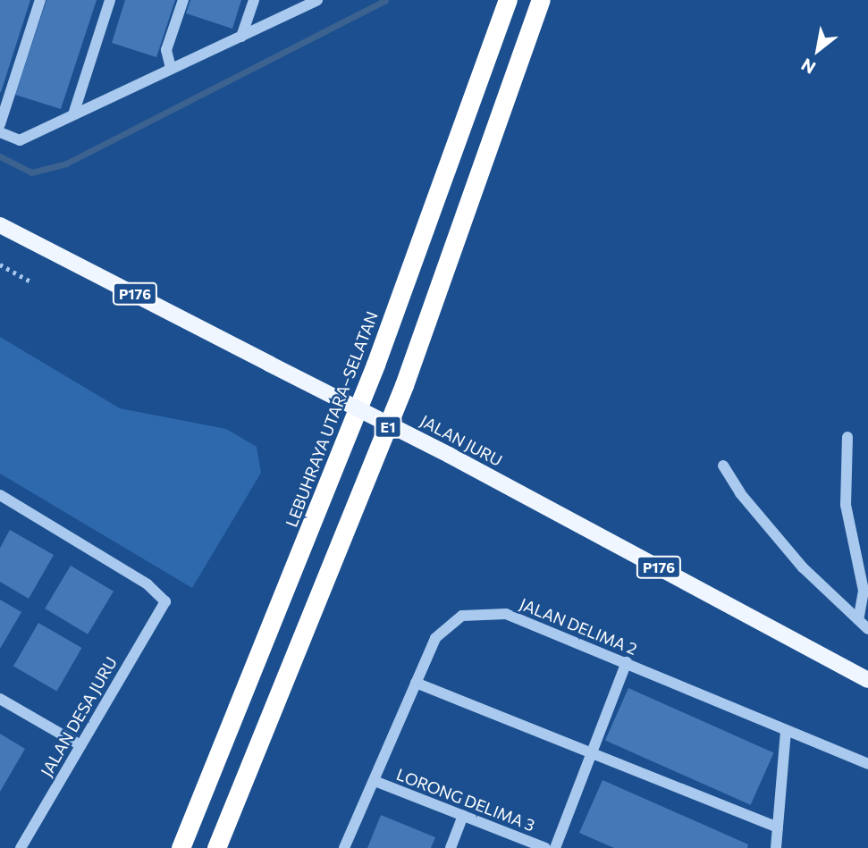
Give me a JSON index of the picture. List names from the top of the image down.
{
  "streets": {
    "highway": ["LEBUHRAYA UTARA–SELATAN", "E1"],
    "main road": ["P176", "JALAN JURU"],
    "street": ["JALAN DELIMA 2", "JALAN DESA JURU", "LORONG DELIMA 3"]
  },
  "crossings": [
    ["JALAN DELIMA 2", "LORONG DELIMA 3"]
  ],
  "north": "bottom left"
}
